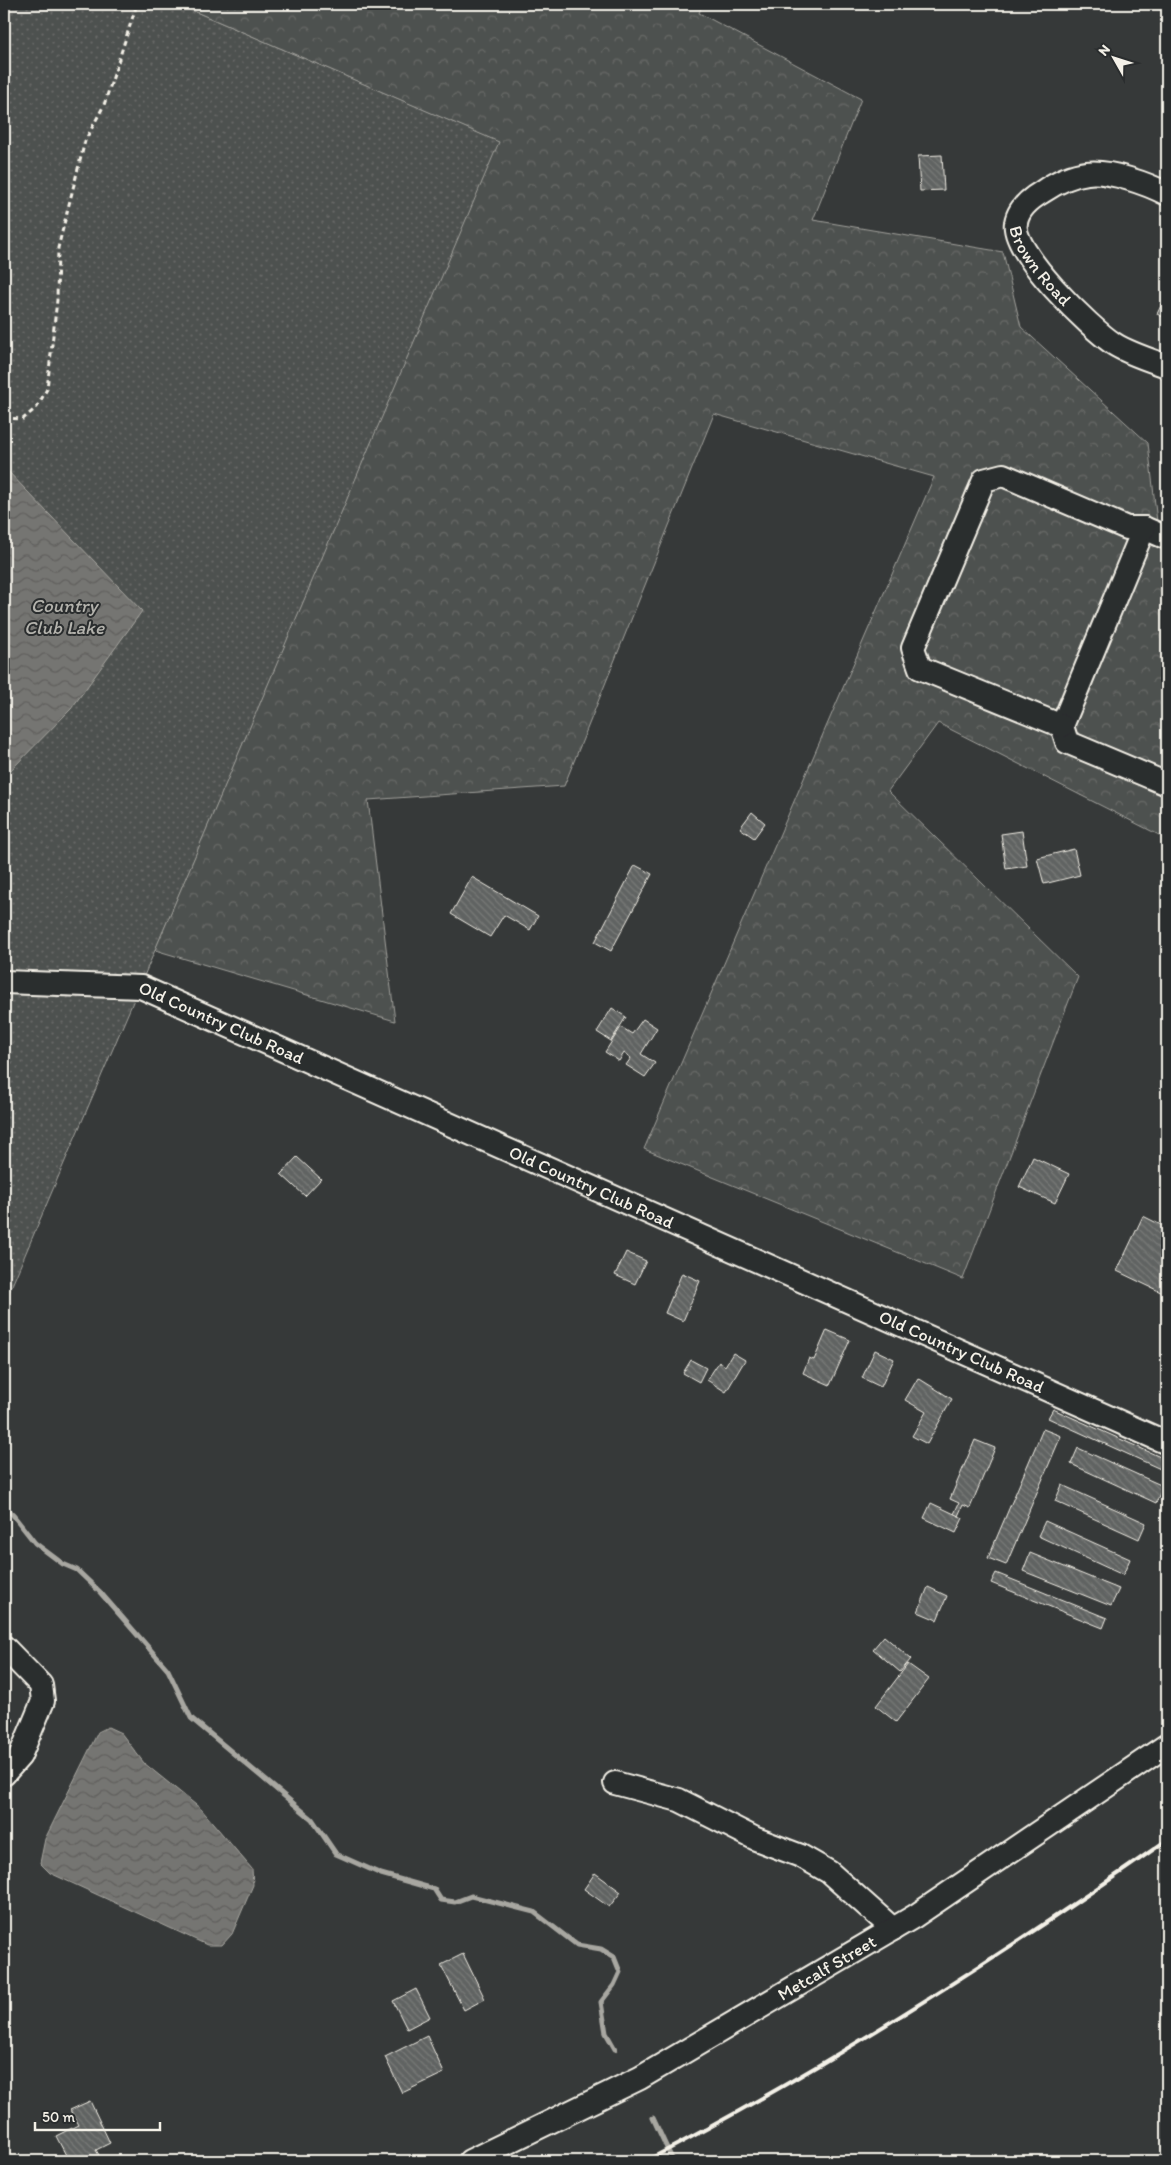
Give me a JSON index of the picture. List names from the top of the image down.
{
  "streets": {
    "street": ["Brown Road", "Old Country Club Road", "Metcalf Street"]
  },
  "water": ["Country Club Lake"],
  "scale_bar": "50 m",
  "north": "top left"
}
